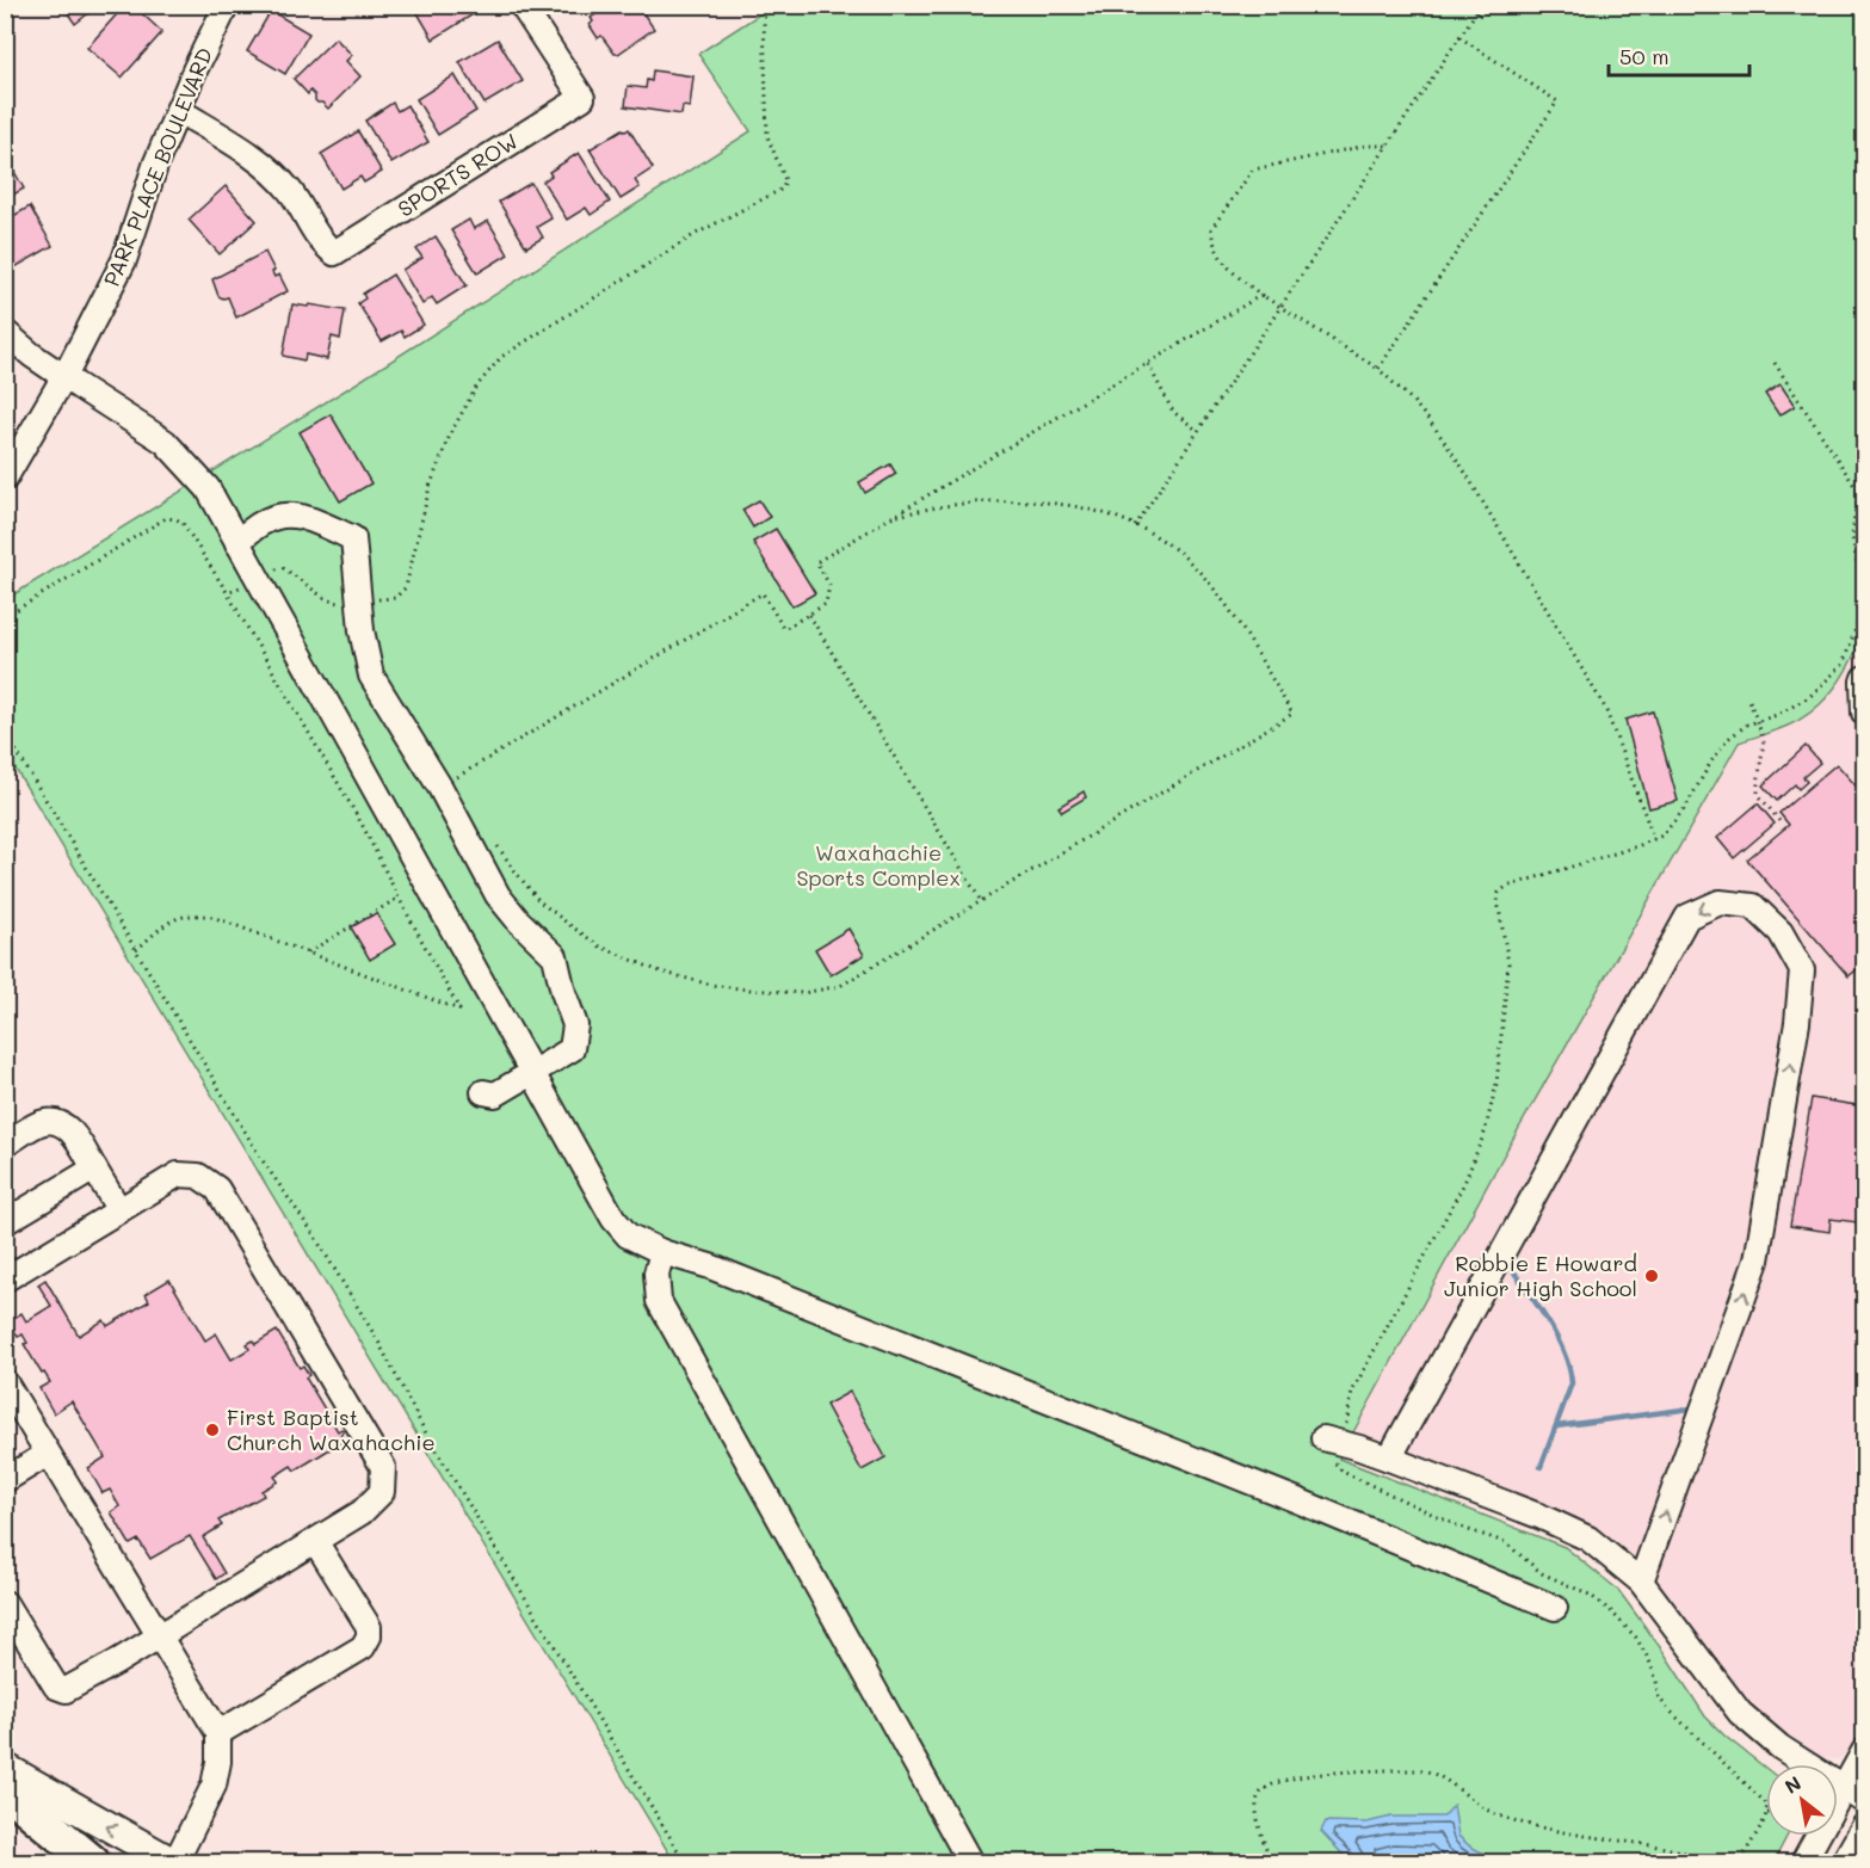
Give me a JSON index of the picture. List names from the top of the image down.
{
  "streets": {
    "street": ["PARK PLACE BOULEVARD", "SPORTS ROW"]
  },
  "crossings": [
    ["PARK PLACE BOULEVARD", "SPORTS ROW"]
  ],
  "parks": ["Waxahachie Sports Complex"],
  "places": ["Robbie E Howard Junior High School", "First Baptist Church Waxahachie"],
  "scale_bar": "50 m",
  "north": "top left"
}
